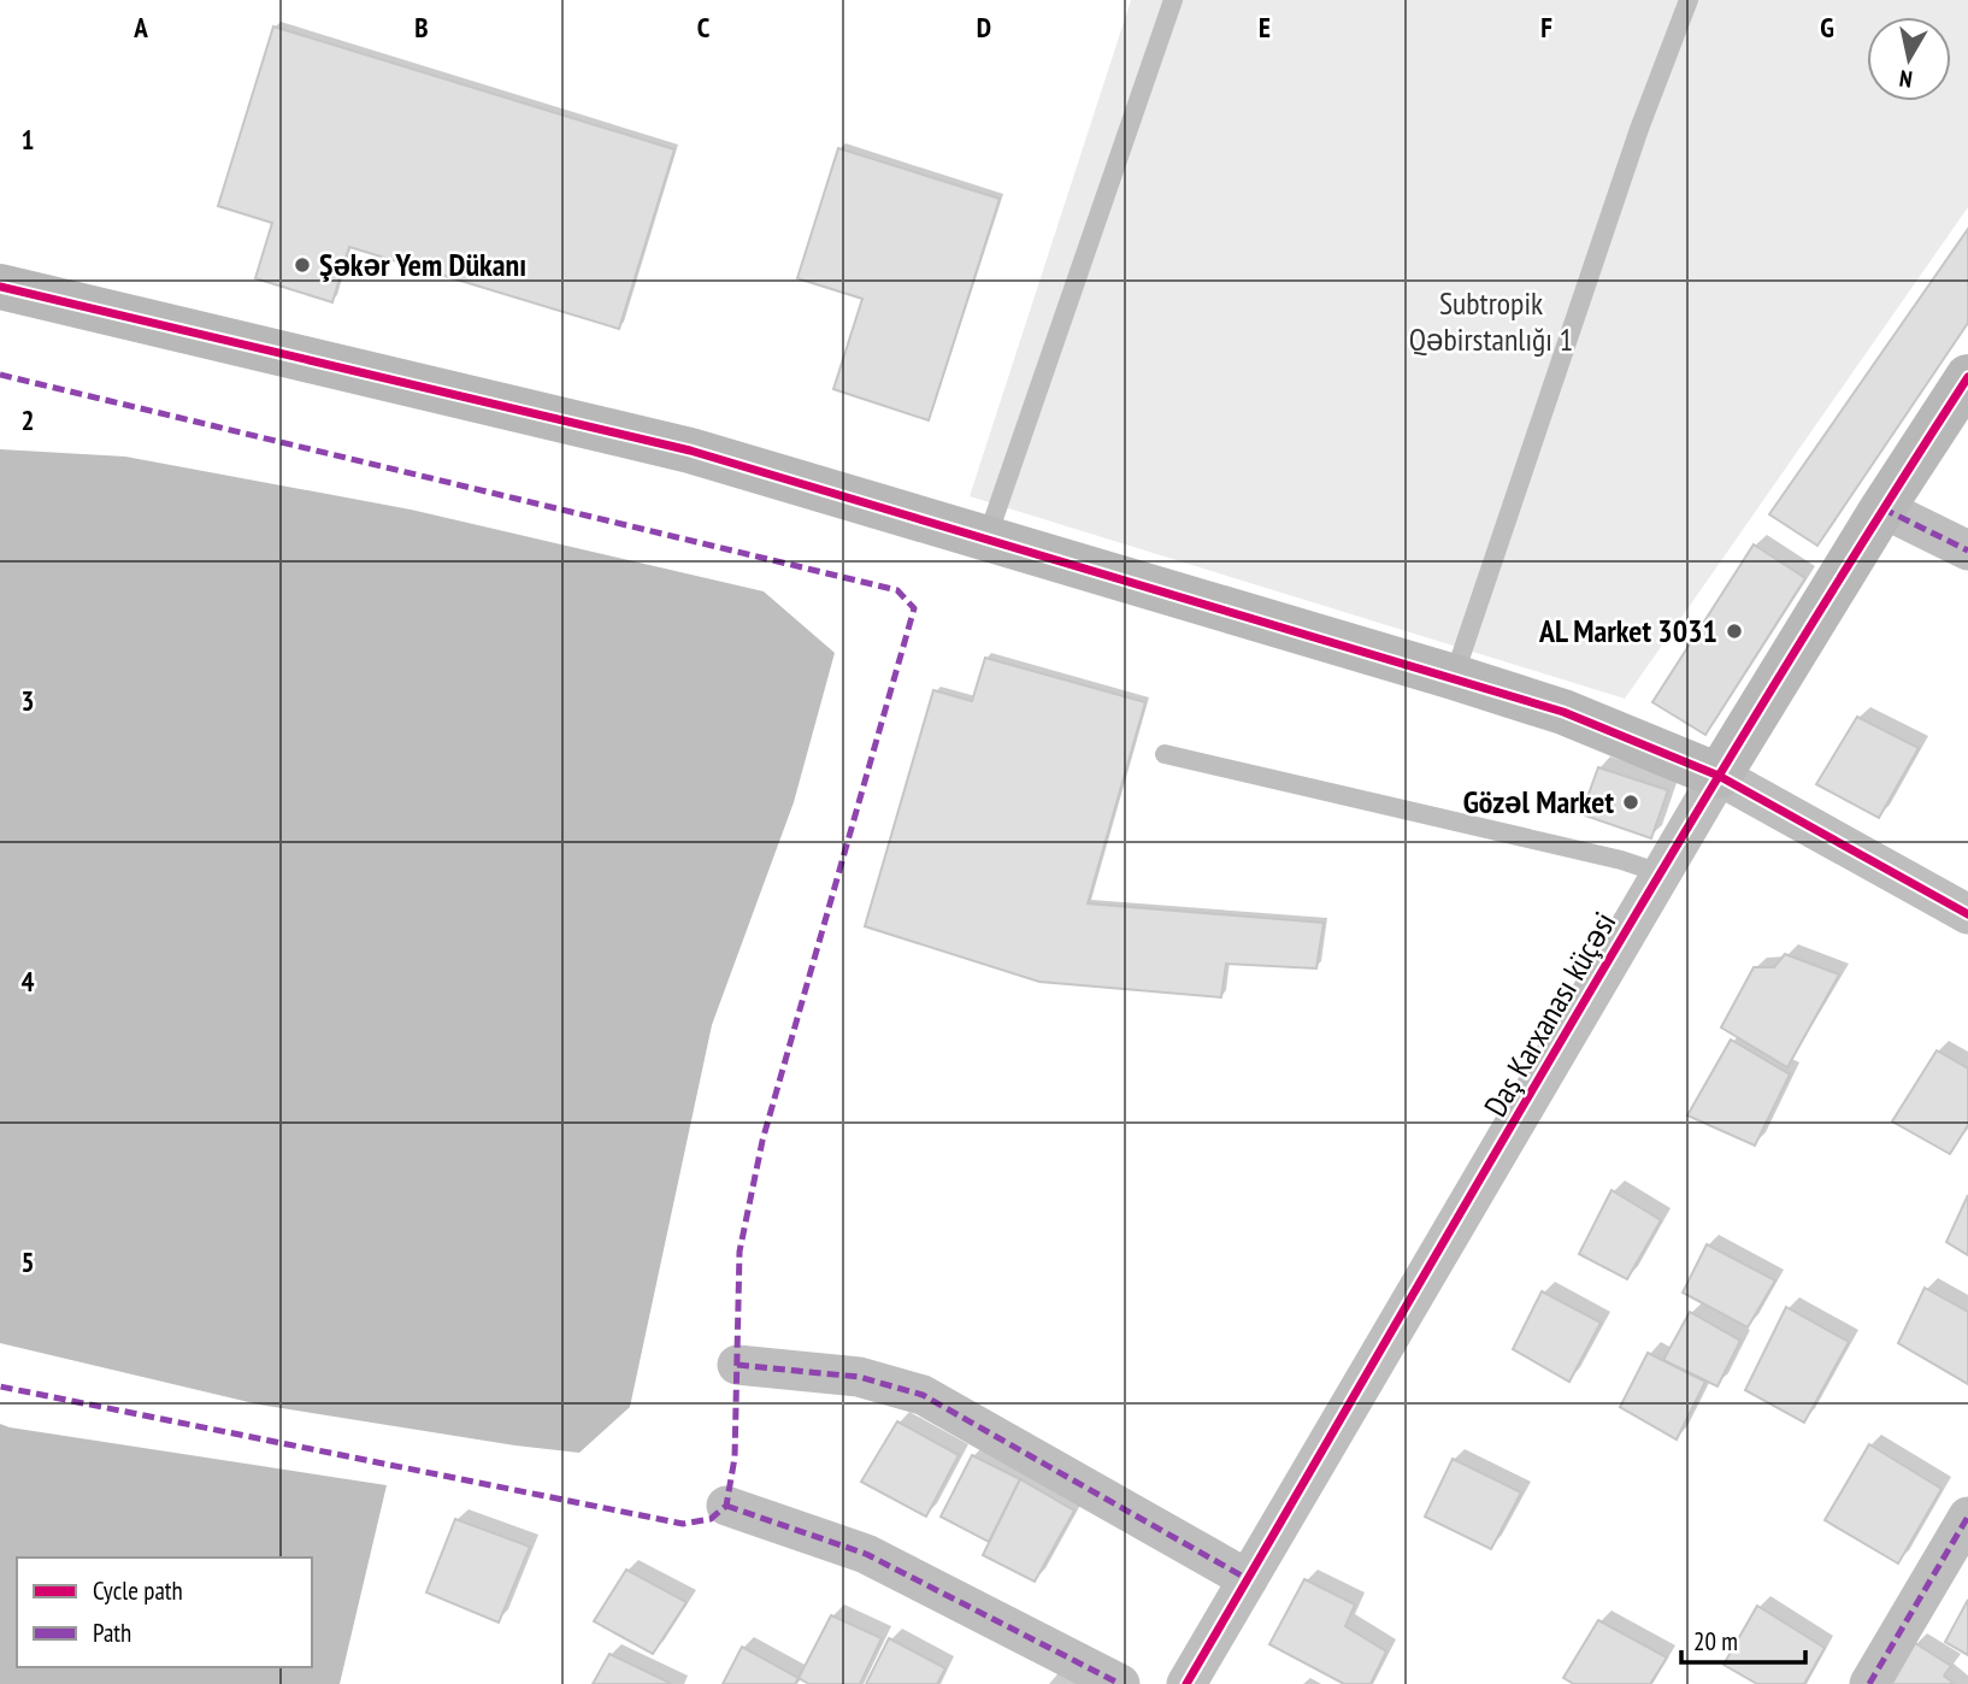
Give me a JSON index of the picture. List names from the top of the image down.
{
  "streets": {
    "street": ["Daş Karxanası küçəsi"]
  },
  "parks": ["Subtropik Qəbirstanlığı 1"],
  "places": ["Şəkər Yem Dükanı", "AL Market 3031", "Gözəl Market"],
  "legend": ["Cycle path", "Path"],
  "scale_bar": "20 m",
  "north": "bottom",
  "grid": {
    "columns": [
      "A",
      "B",
      "C",
      "D",
      "E",
      "F",
      "G"
    ],
    "rows": [
      "1",
      "2",
      "3",
      "4",
      "5"
    ]
  }
}
